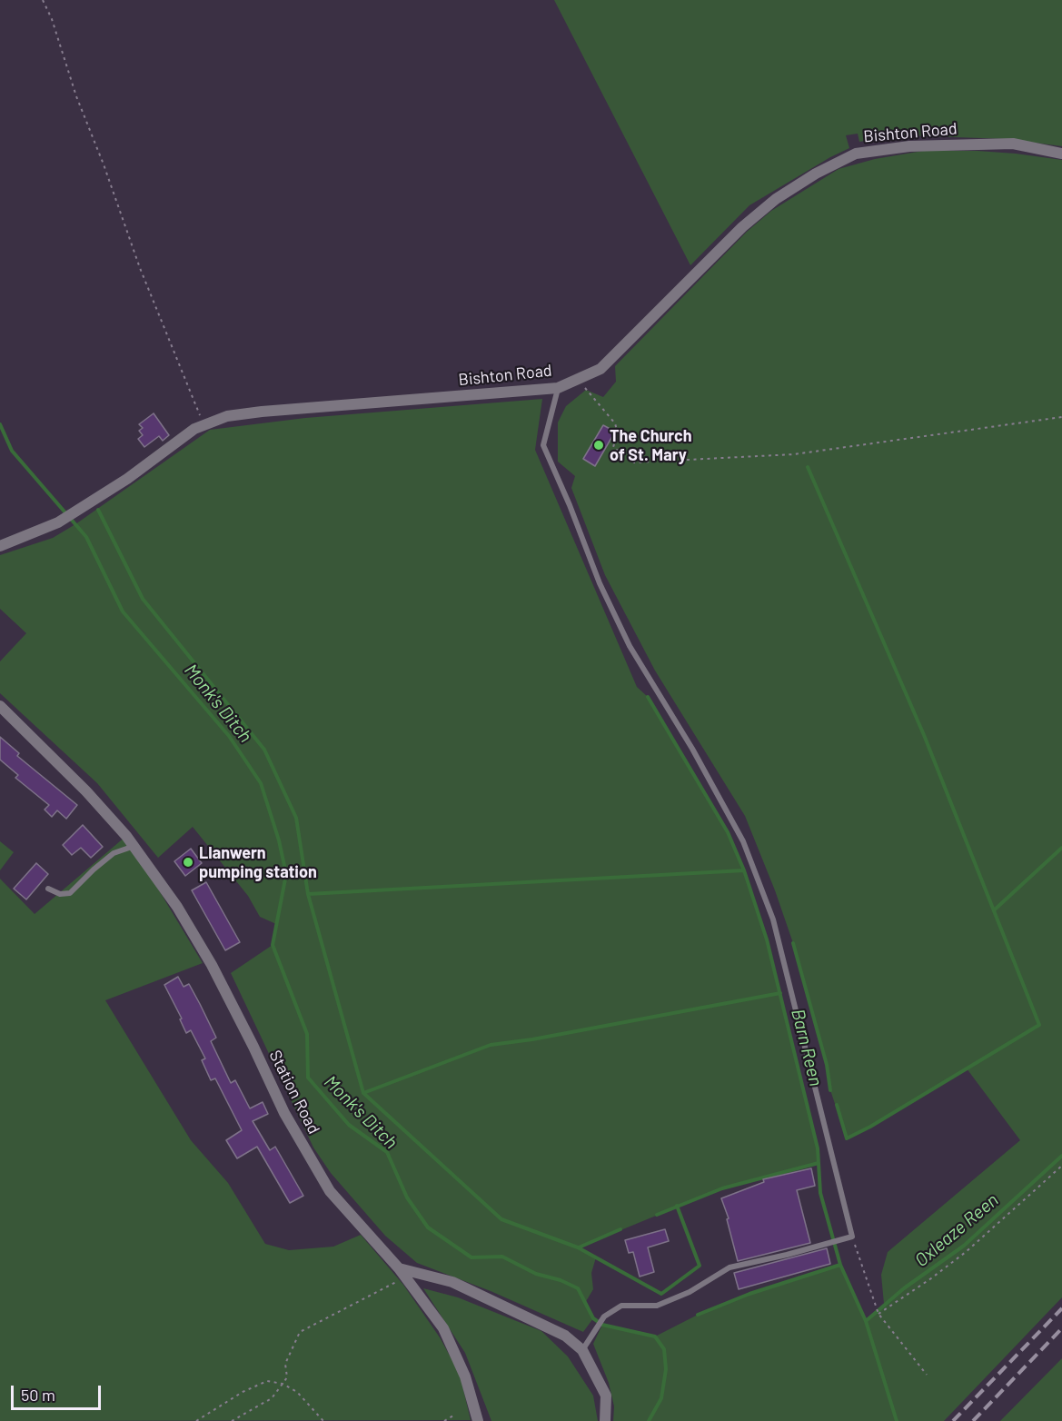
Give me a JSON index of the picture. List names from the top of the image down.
{
  "streets": {
    "street": ["Bishton Road", "Station Road"]
  },
  "water": ["Monk's Ditch", "Barn Reen", "Oxleaze Reen"],
  "places": ["The Church of St. Mary", "Llanwern pumping station"],
  "scale_bar": "50 m"
}
